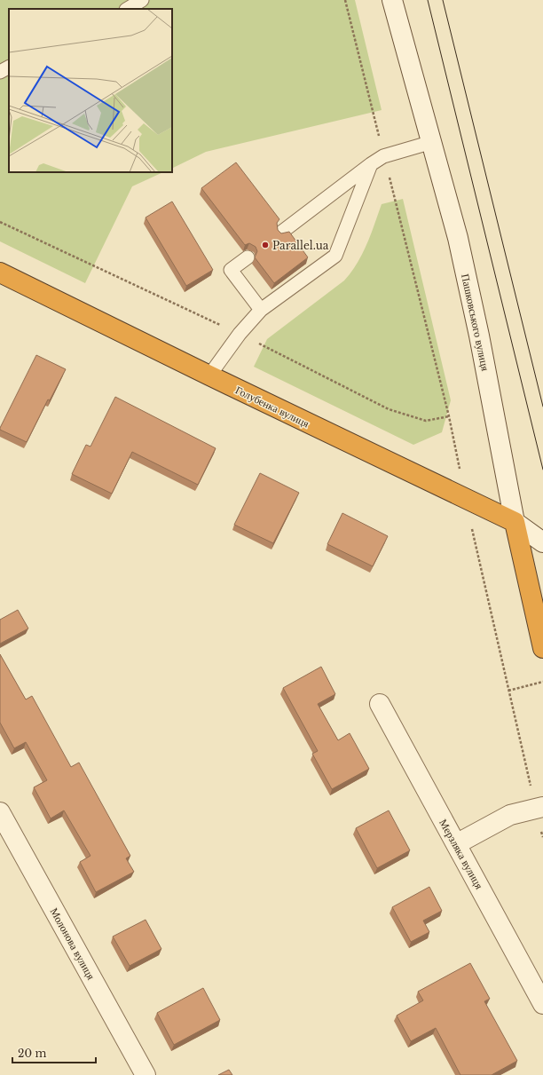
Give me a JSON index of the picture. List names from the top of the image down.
{
  "streets": {
    "highway": ["Пашковського вулиця", "Голубенка вулиця"],
    "street": ["Мерзляка вулиця", "Молонова вулиця"]
  },
  "crossings": [
    ["Пашковського вулиця", "Голубенка вулиця"]
  ],
  "places": ["Parallel.ua"],
  "scale_bar": "20 m"
}
